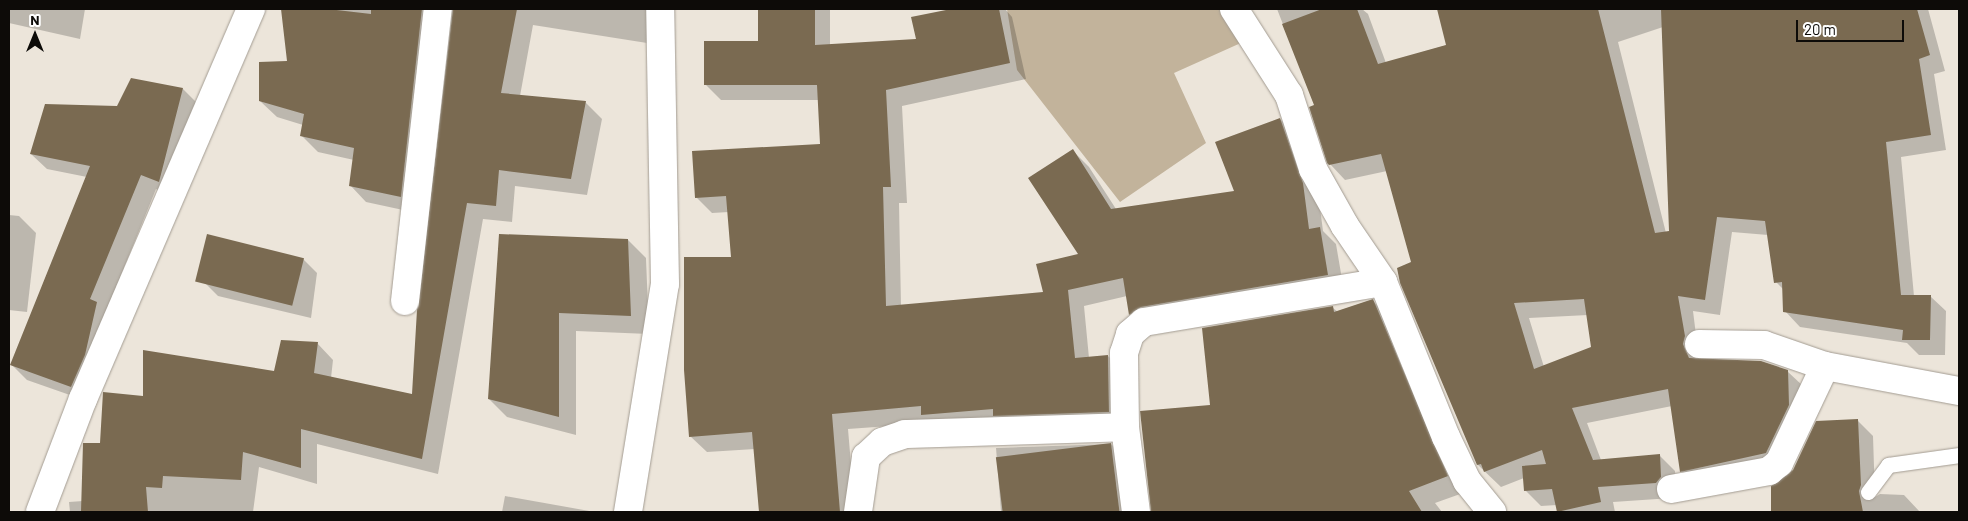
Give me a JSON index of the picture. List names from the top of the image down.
{
  "scale_bar": "20 m",
  "north": "top"
}
